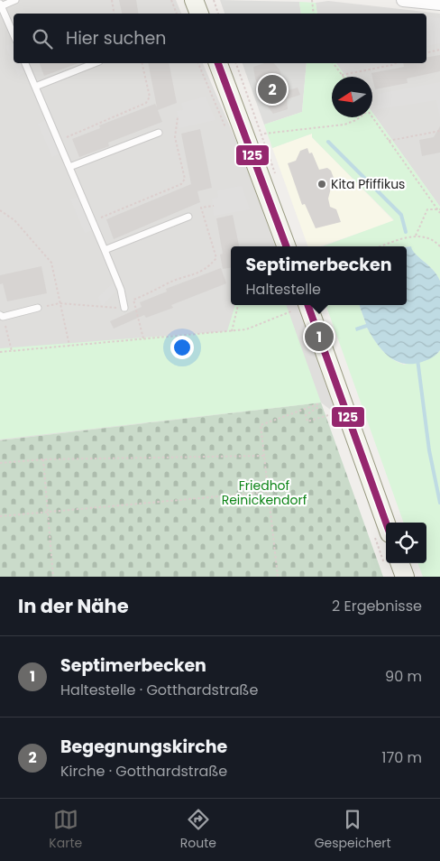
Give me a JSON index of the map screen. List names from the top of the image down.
{
  "parks": ["Friedhof Reinickendorf"],
  "places": ["Kita Pfiffikus"],
  "lines": ["transit line 125"],
  "north": "left",
  "page": {
    "search": "Hier suchen",
    "pins": ["2", "1"],
    "popup": ["Septimerbecken", "Haltestelle"],
    "heading": ["In der Nähe", "2 Ergebnisse"],
    "list": [
      {
        "mark": "1",
        "name": "Septimerbecken",
        "note": "Haltestelle · Gotthardstraße",
        "value": "90 m"
      },
      {
        "mark": "2",
        "name": "Begegnungskirche",
        "note": "Kirche · Gotthardstraße",
        "value": "170 m"
      }
    ],
    "nav": ["Karte", "Route", "Gespeichert"]
  }
}
